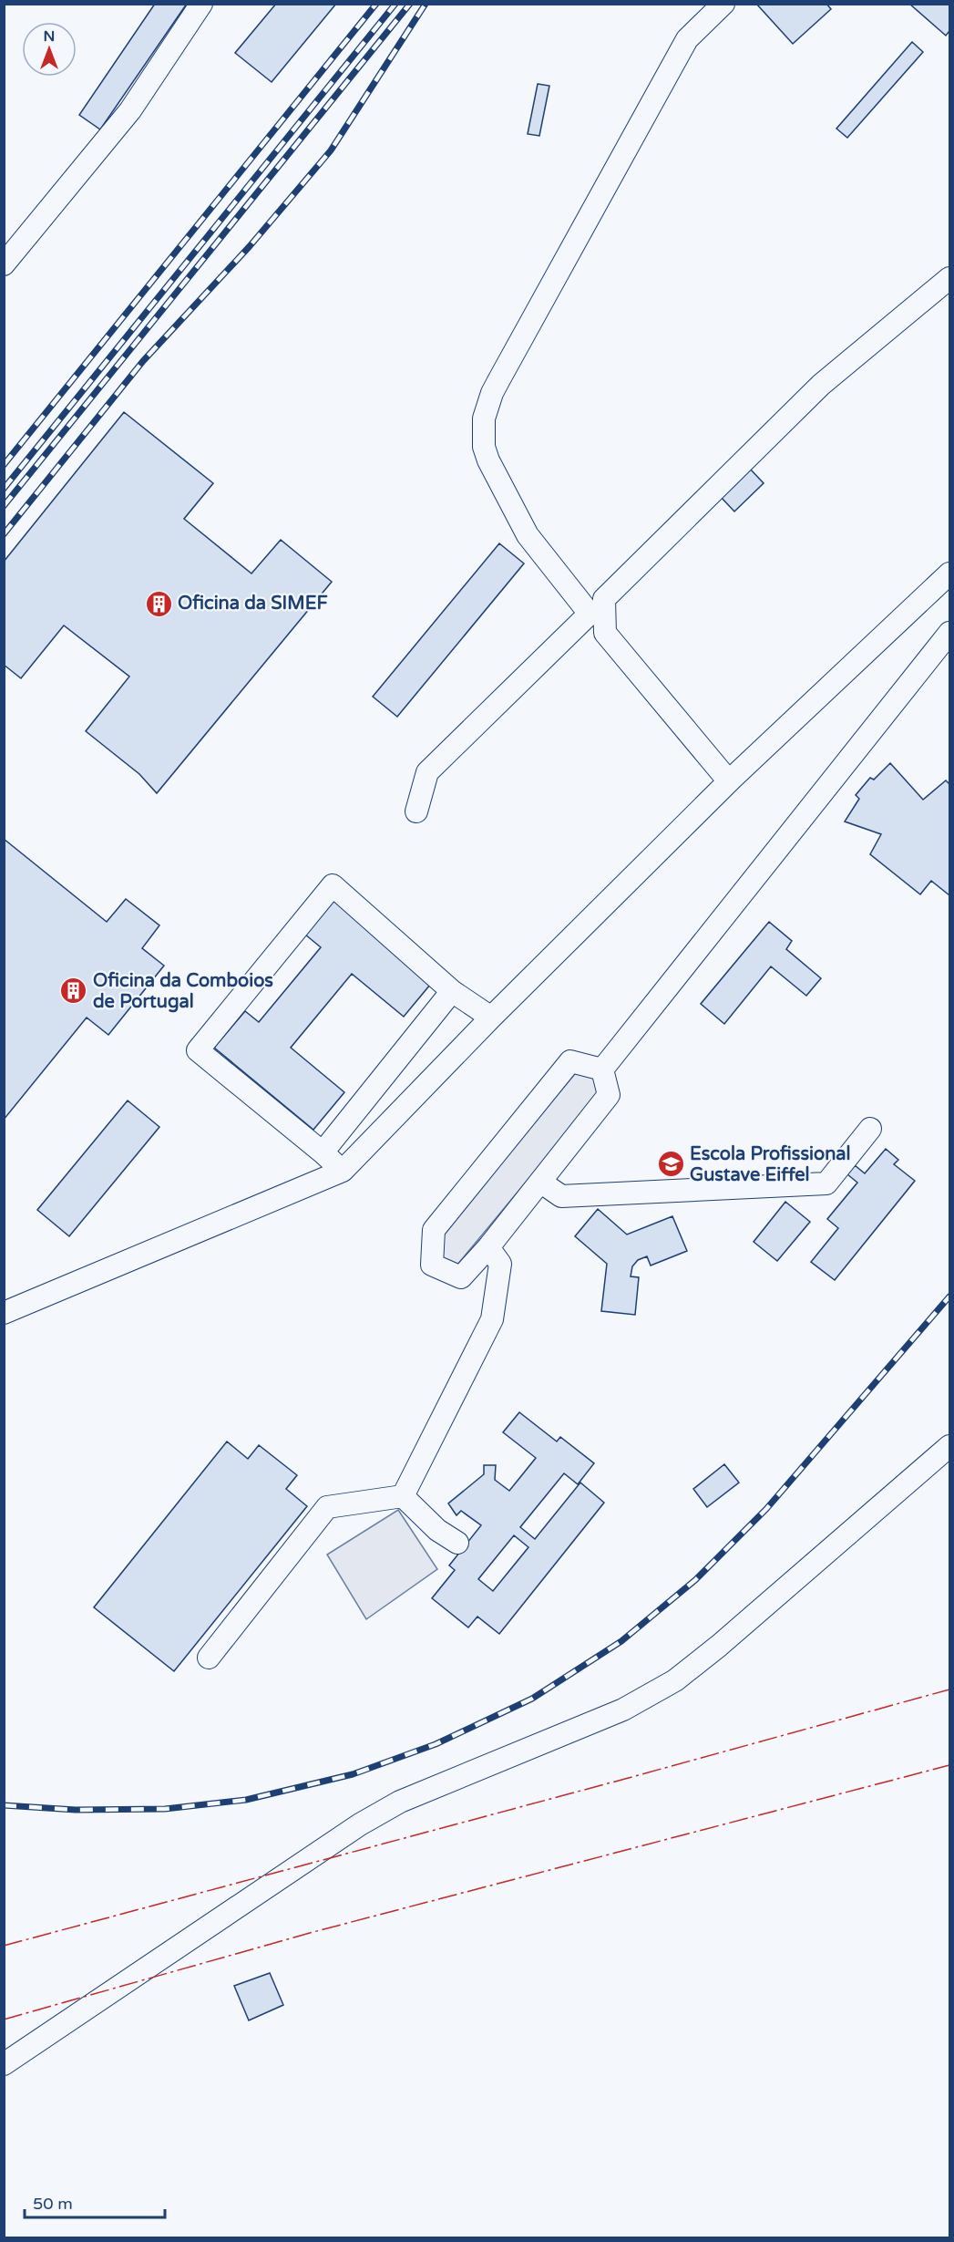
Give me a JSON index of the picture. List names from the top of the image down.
{
  "places": {
    "building": ["Oficina da SIMEF", "Oficina da Comboios de Portugal"],
    "school or university": ["Escola Profissional Gustave Eiffel"]
  },
  "scale_bar": "50 m",
  "north": "top"
}
